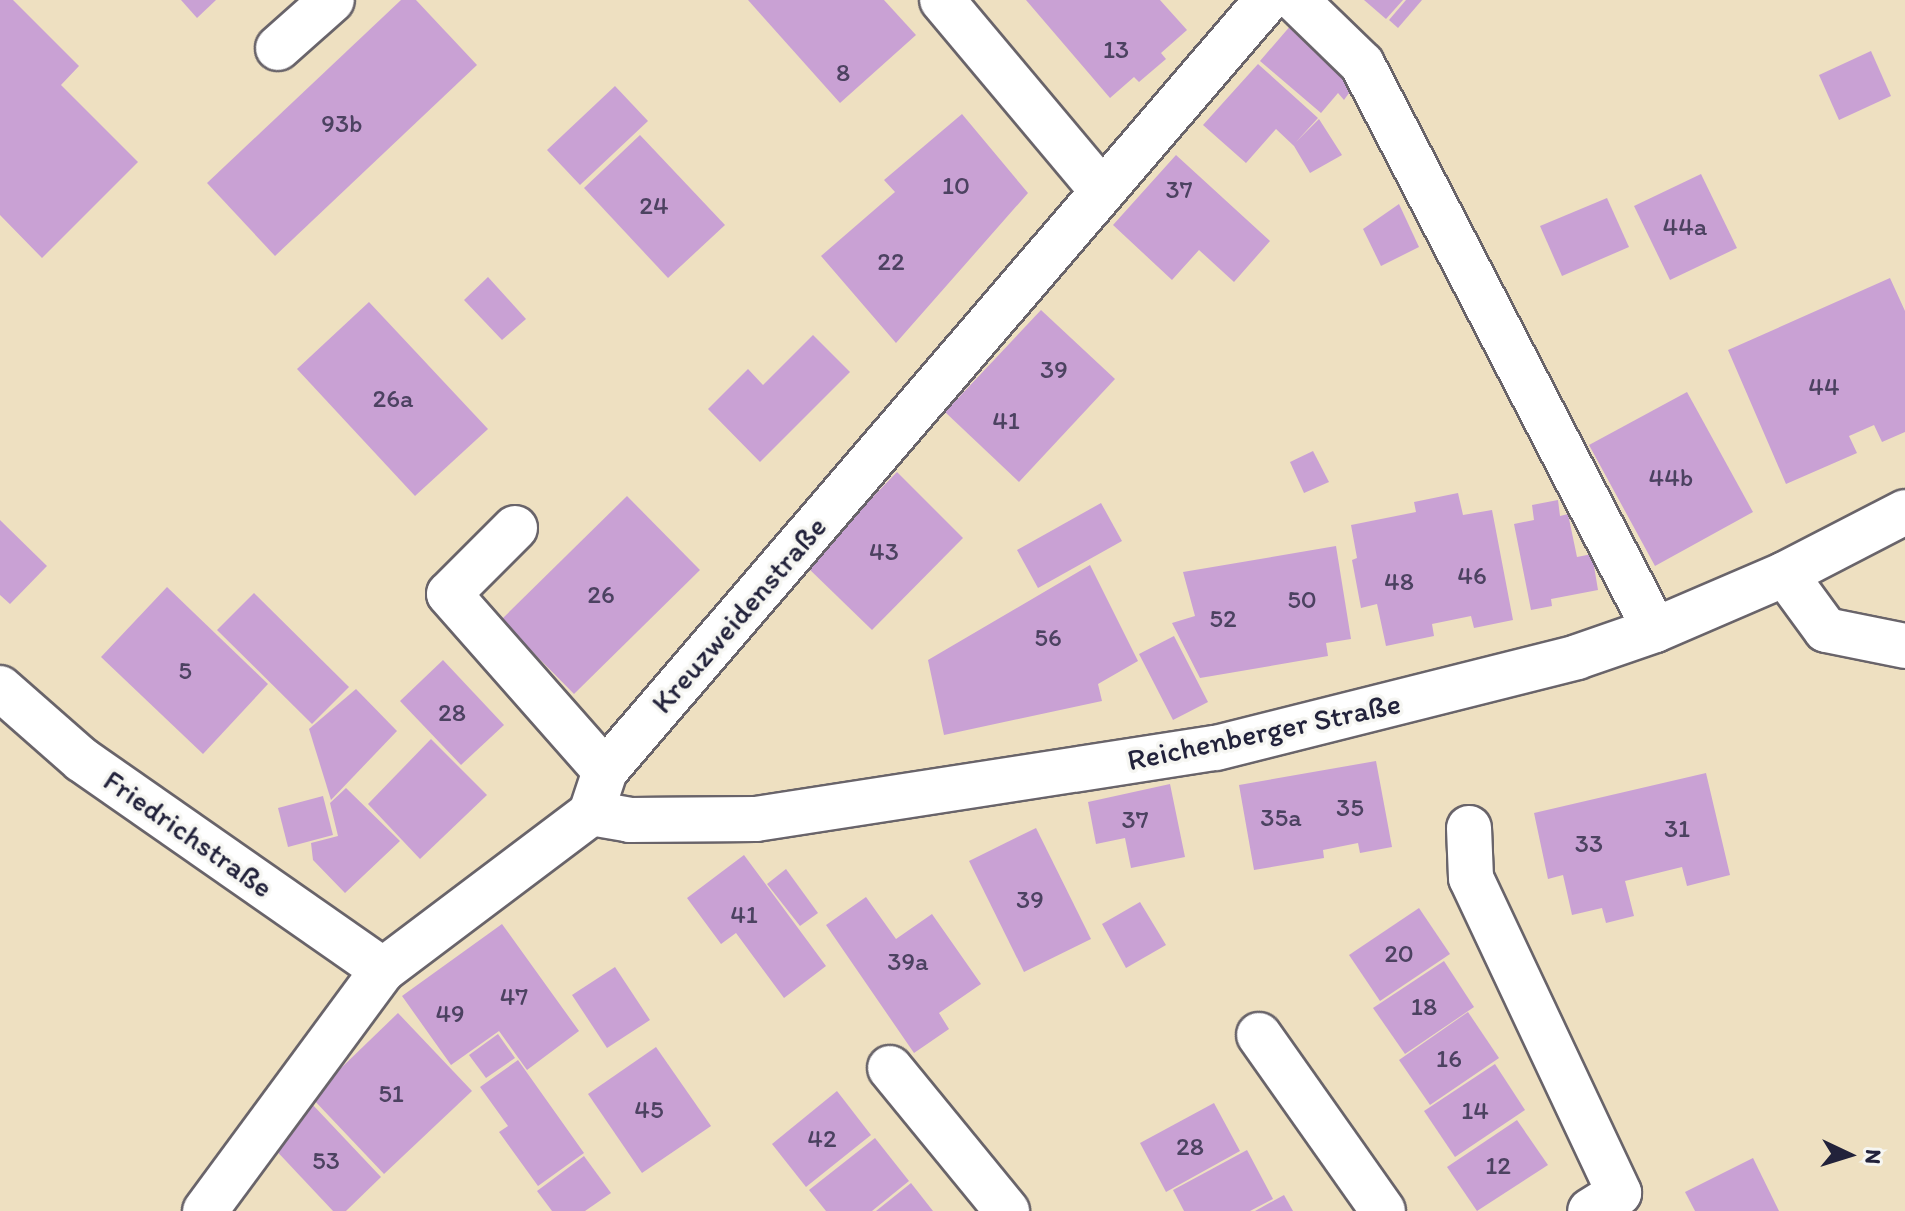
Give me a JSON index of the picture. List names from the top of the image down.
{
  "streets": {
    "street": ["Kreuzweidenstraße", "Reichenberger Straße", "Friedrichstraße"]
  },
  "crossings": [
    ["Kreuzweidenstraße", "Reichenberger Straße"]
  ],
  "house_numbers": [
    "13",
    "8",
    "93b",
    "10",
    "37",
    "24",
    "44a",
    "22",
    "39",
    "44",
    "26a",
    "41",
    "44b",
    "43",
    "46",
    "48",
    "26",
    "50",
    "52",
    "56",
    "5",
    "28",
    "35",
    "35a",
    "37",
    "31",
    "33",
    "39",
    "41",
    "20",
    "39a",
    "47",
    "18",
    "49",
    "16",
    "51",
    "45",
    "14",
    "42",
    "28",
    "53",
    "12"
  ],
  "north": "right"
}
